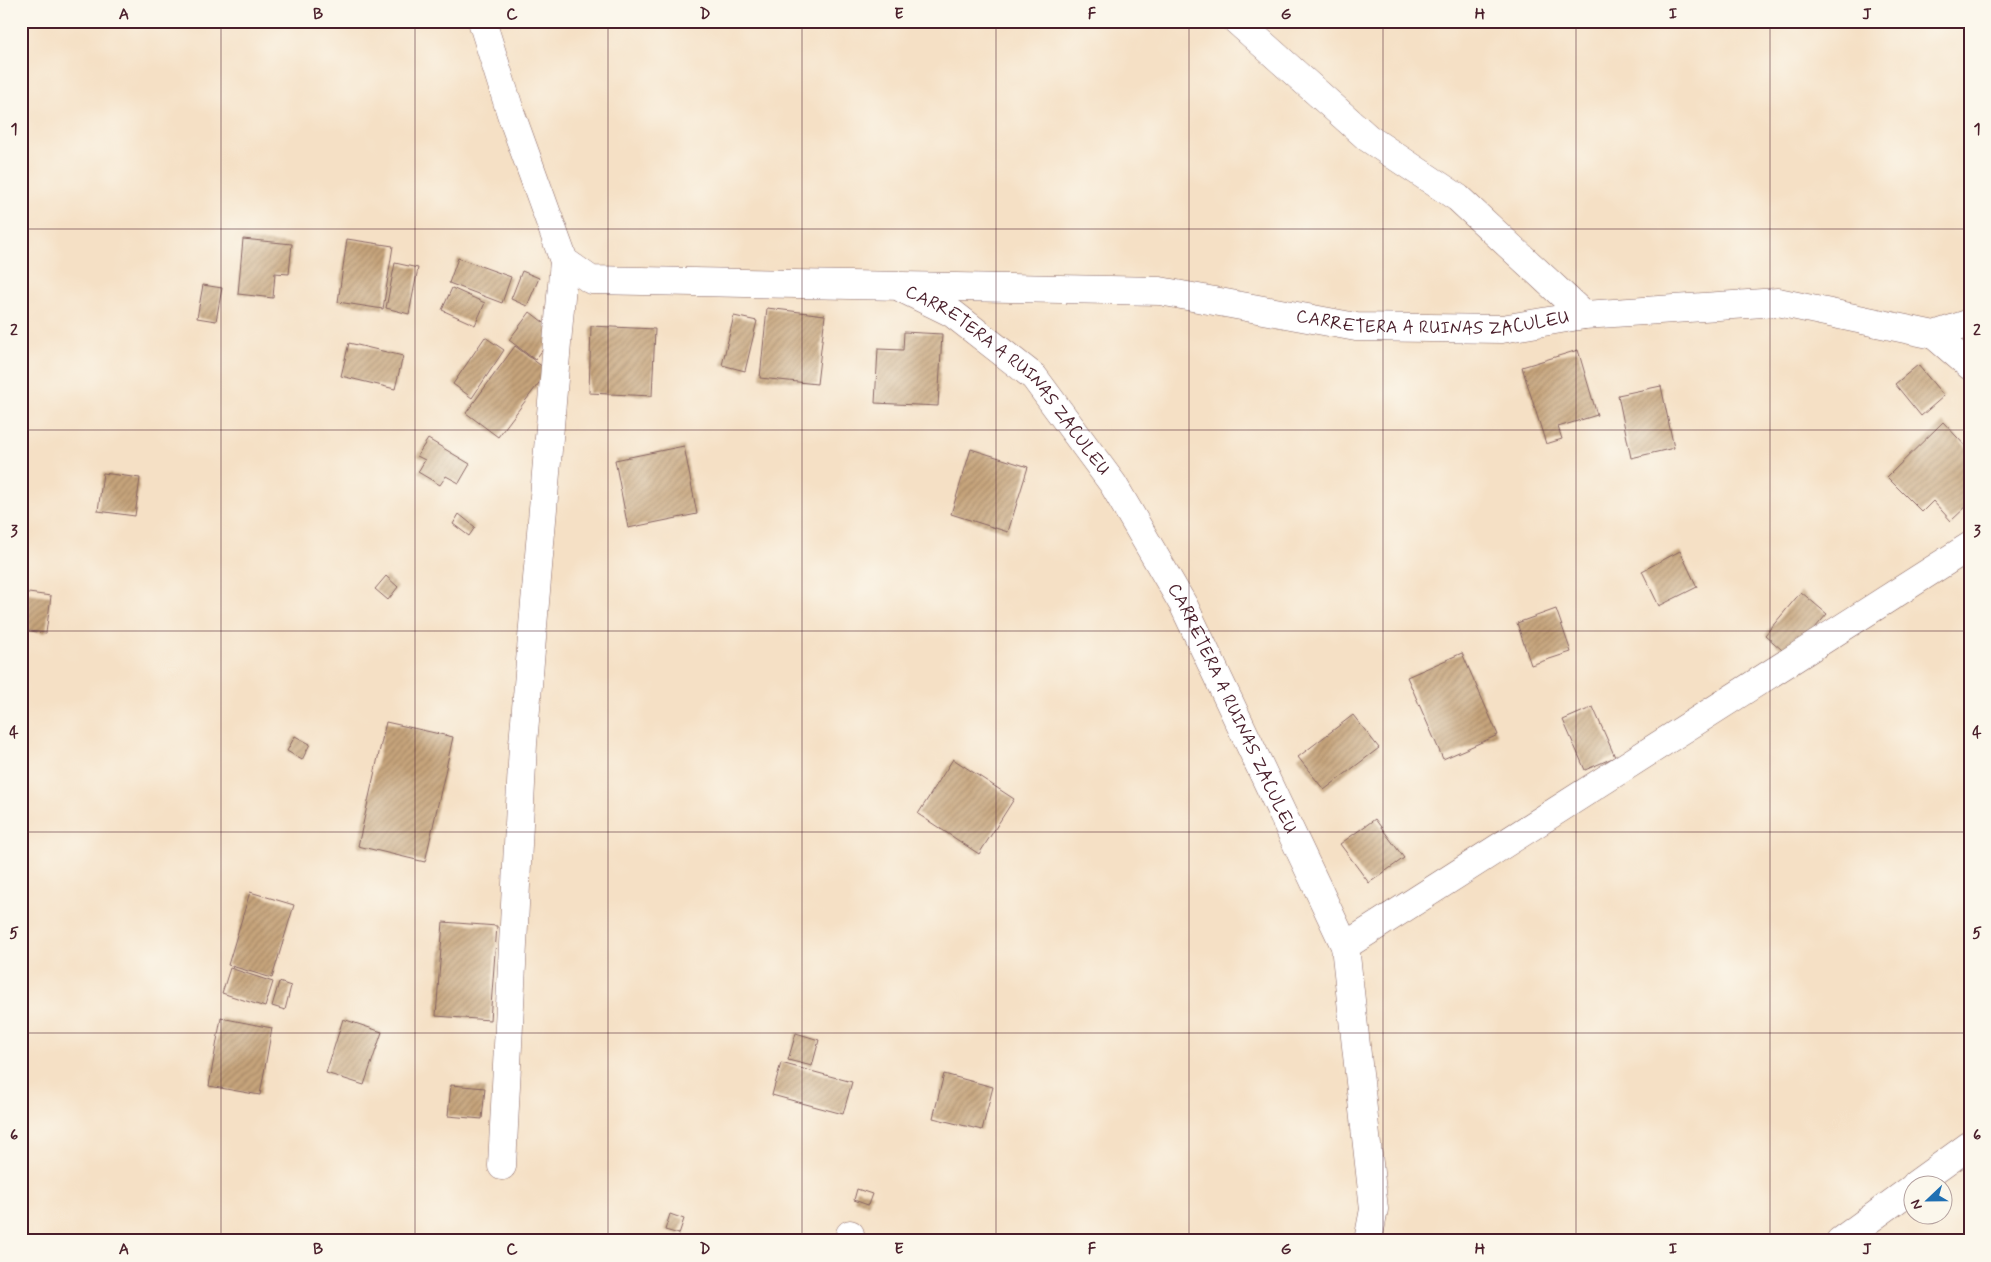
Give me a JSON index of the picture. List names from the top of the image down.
{
  "streets": {
    "street": ["CARRETERA A RUINAS ZACULEU"]
  },
  "north": "left",
  "grid": {
    "columns": [
      "A",
      "B",
      "C",
      "D",
      "E",
      "F",
      "G",
      "H",
      "I",
      "J"
    ],
    "rows": [
      "1",
      "2",
      "3",
      "4",
      "5",
      "6"
    ]
  }
}
